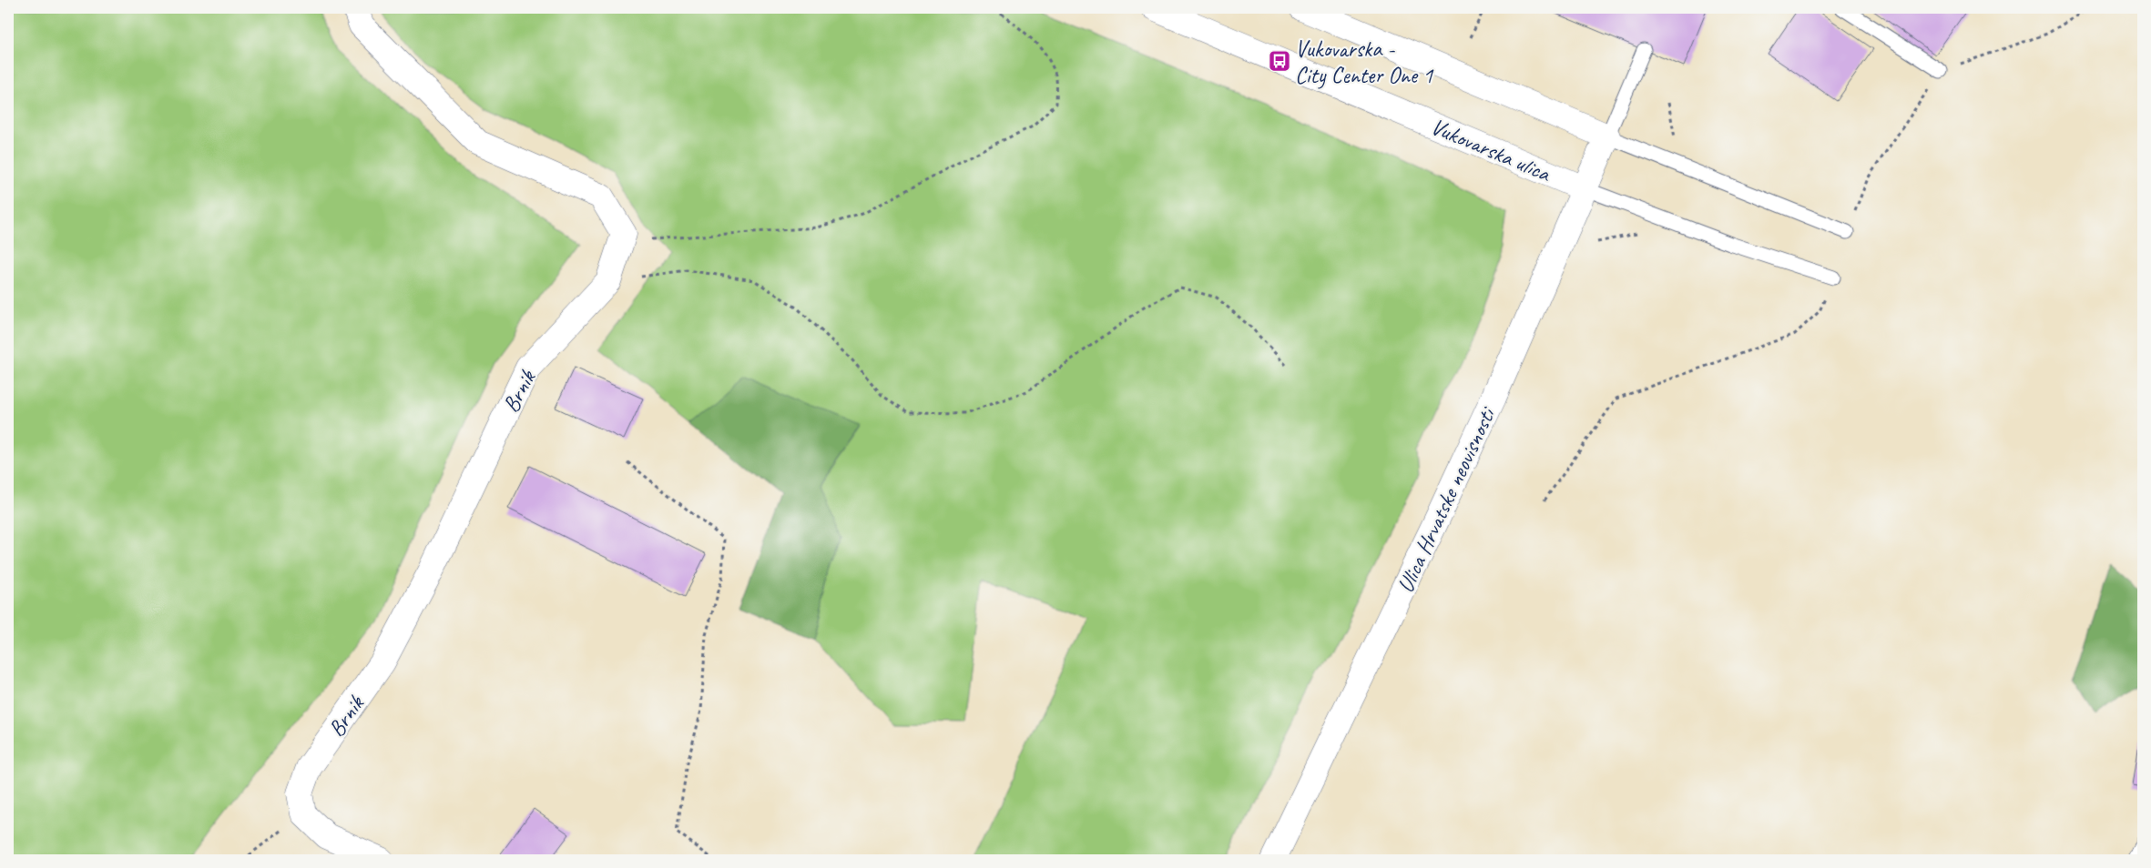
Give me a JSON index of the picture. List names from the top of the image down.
{
  "streets": {
    "street": ["Vukovarska ulica", "Brnik", "Ulica Hrvatske neovisnosti"]
  },
  "crossings": [
    ["Vukovarska ulica", "Ulica Hrvatske neovisnosti"]
  ],
  "places": {
    "bus stop": ["Vukovarska - City Center One 1"]
  }
}
